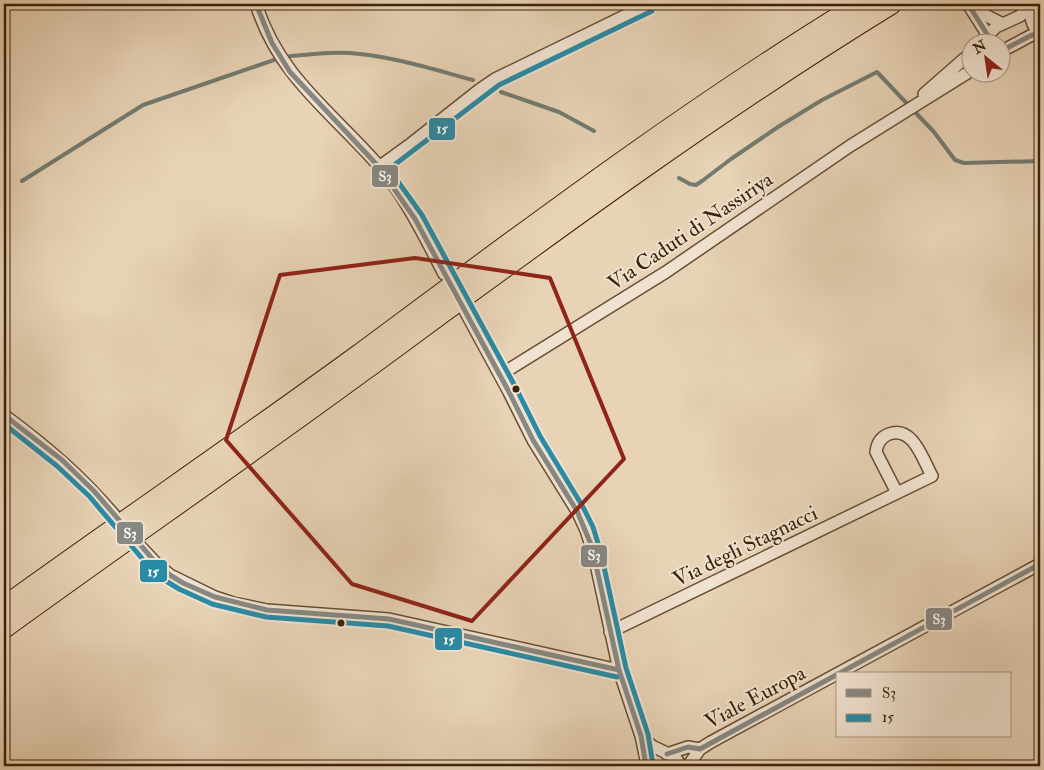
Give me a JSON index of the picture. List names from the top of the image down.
{
  "streets": {
    "street": ["Via Caduti di Nassiriya", "Via degli Stagnacci", "Viale Europa"]
  },
  "lines": ["transit line S3", "transit line 15"],
  "legend": ["S3", "15"],
  "north": "top left"
}
